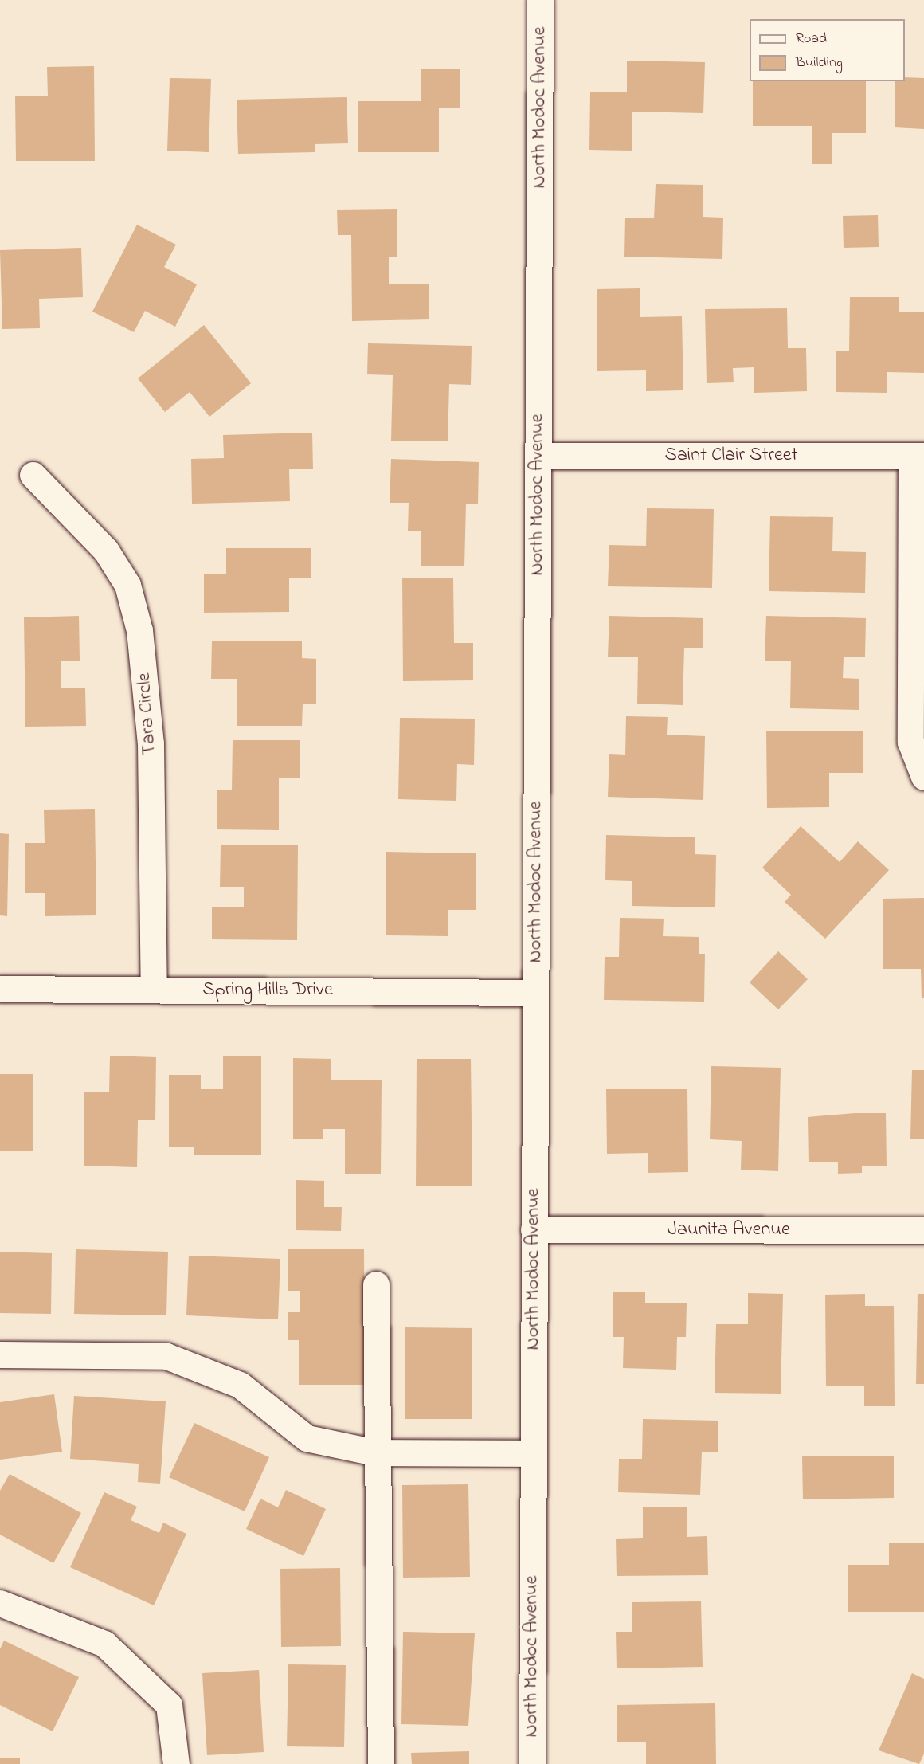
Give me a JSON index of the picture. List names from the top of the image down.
{
  "streets": {
    "street": [
      "North Modoc Avenue",
      "Saint Clair Street",
      "Tara Circle",
      "Spring Hills Drive",
      "Jaunita Avenue"
    ]
  },
  "crossings": [
    ["North Modoc Avenue", "Saint Clair Street"],
    ["North Modoc Avenue", "Spring Hills Drive"],
    ["North Modoc Avenue", "Jaunita Avenue"],
    ["Tara Circle", "Spring Hills Drive"]
  ],
  "legend": ["Road", "Building"]
}
